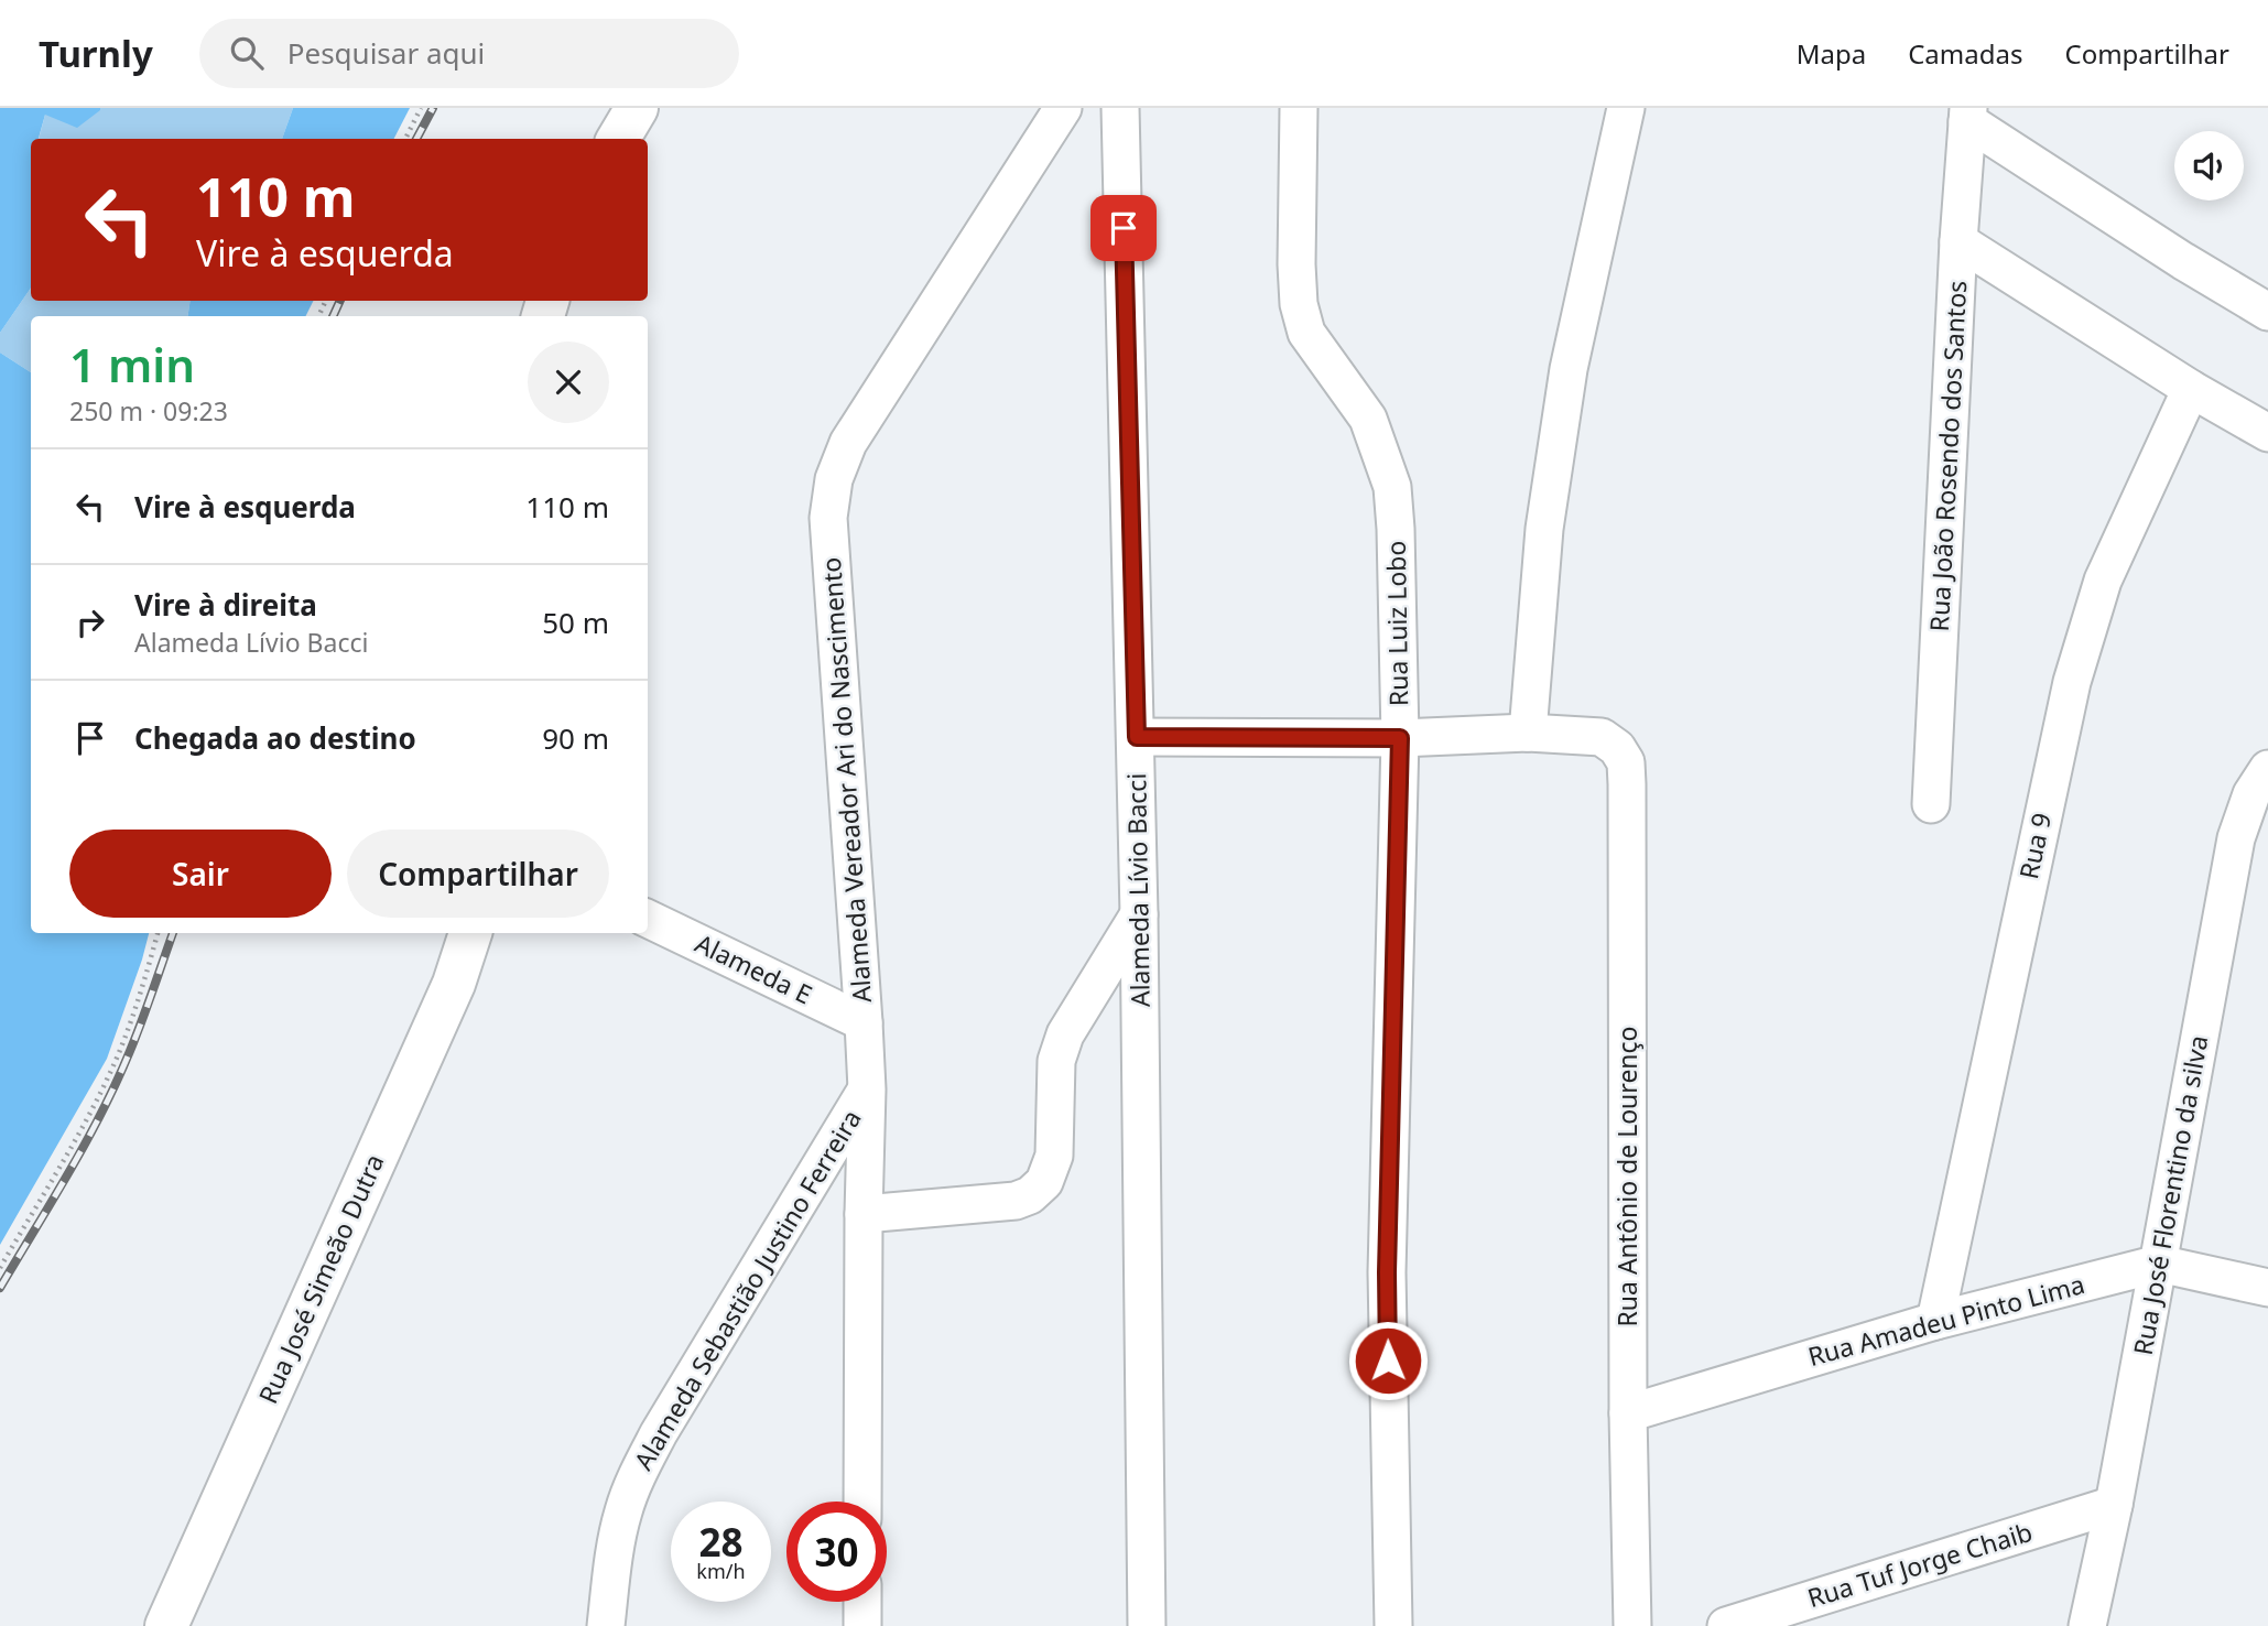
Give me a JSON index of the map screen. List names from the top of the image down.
{
  "streets": {
    "main road": ["Rua José Simeão Dutra"],
    "street": [
      "Rua João Rosendo dos Santos",
      "Rua Luiz Lobo",
      "Alameda Vereador Ari do Nascimento",
      "Rua 9",
      "Alameda Lívio Bacci",
      "Alameda E",
      "Rua Antônio de Lourenço",
      "Rua José Florentino da silva",
      "Alameda Sebastião Justino Ferreira",
      "Rua Amadeu Pinto Lima",
      "Rua Tuf Jorge Chaib"
    ]
  },
  "crossings": [
    ["Alameda Vereador Ari do Nascimento", "Alameda E"],
    ["Alameda Vereador Ari do Nascimento", "Alameda Sebastião Justino Ferreira"],
    ["Rua 9", "Rua Amadeu Pinto Lima"],
    ["Rua Antônio de Lourenço", "Rua Amadeu Pinto Lima"],
    ["Rua José Florentino da silva", "Rua Amadeu Pinto Lima"],
    ["Rua José Florentino da silva", "Rua Tuf Jorge Chaib"]
  ],
  "page": {
    "header": "Turnly",
    "search": "Pesquisar aqui",
    "nav": ["Mapa", "Camadas", "Compartilhar"],
    "turn": ["110 m", "Vire à esquerda"],
    "heading": ["1 min", "250 m · 09:23"],
    "list": [
      {
        "name": "Vire à esquerda",
        "value": "110 m"
      },
      {
        "name": "Vire à direita",
        "note": "Alameda Lívio Bacci",
        "value": "50 m"
      },
      {
        "name": "Chegada ao destino",
        "value": "90 m"
      }
    ],
    "buttons": ["Sair", "Compartilhar"],
    "speed": "28 km/h",
    "limit": "30"
  }
}
